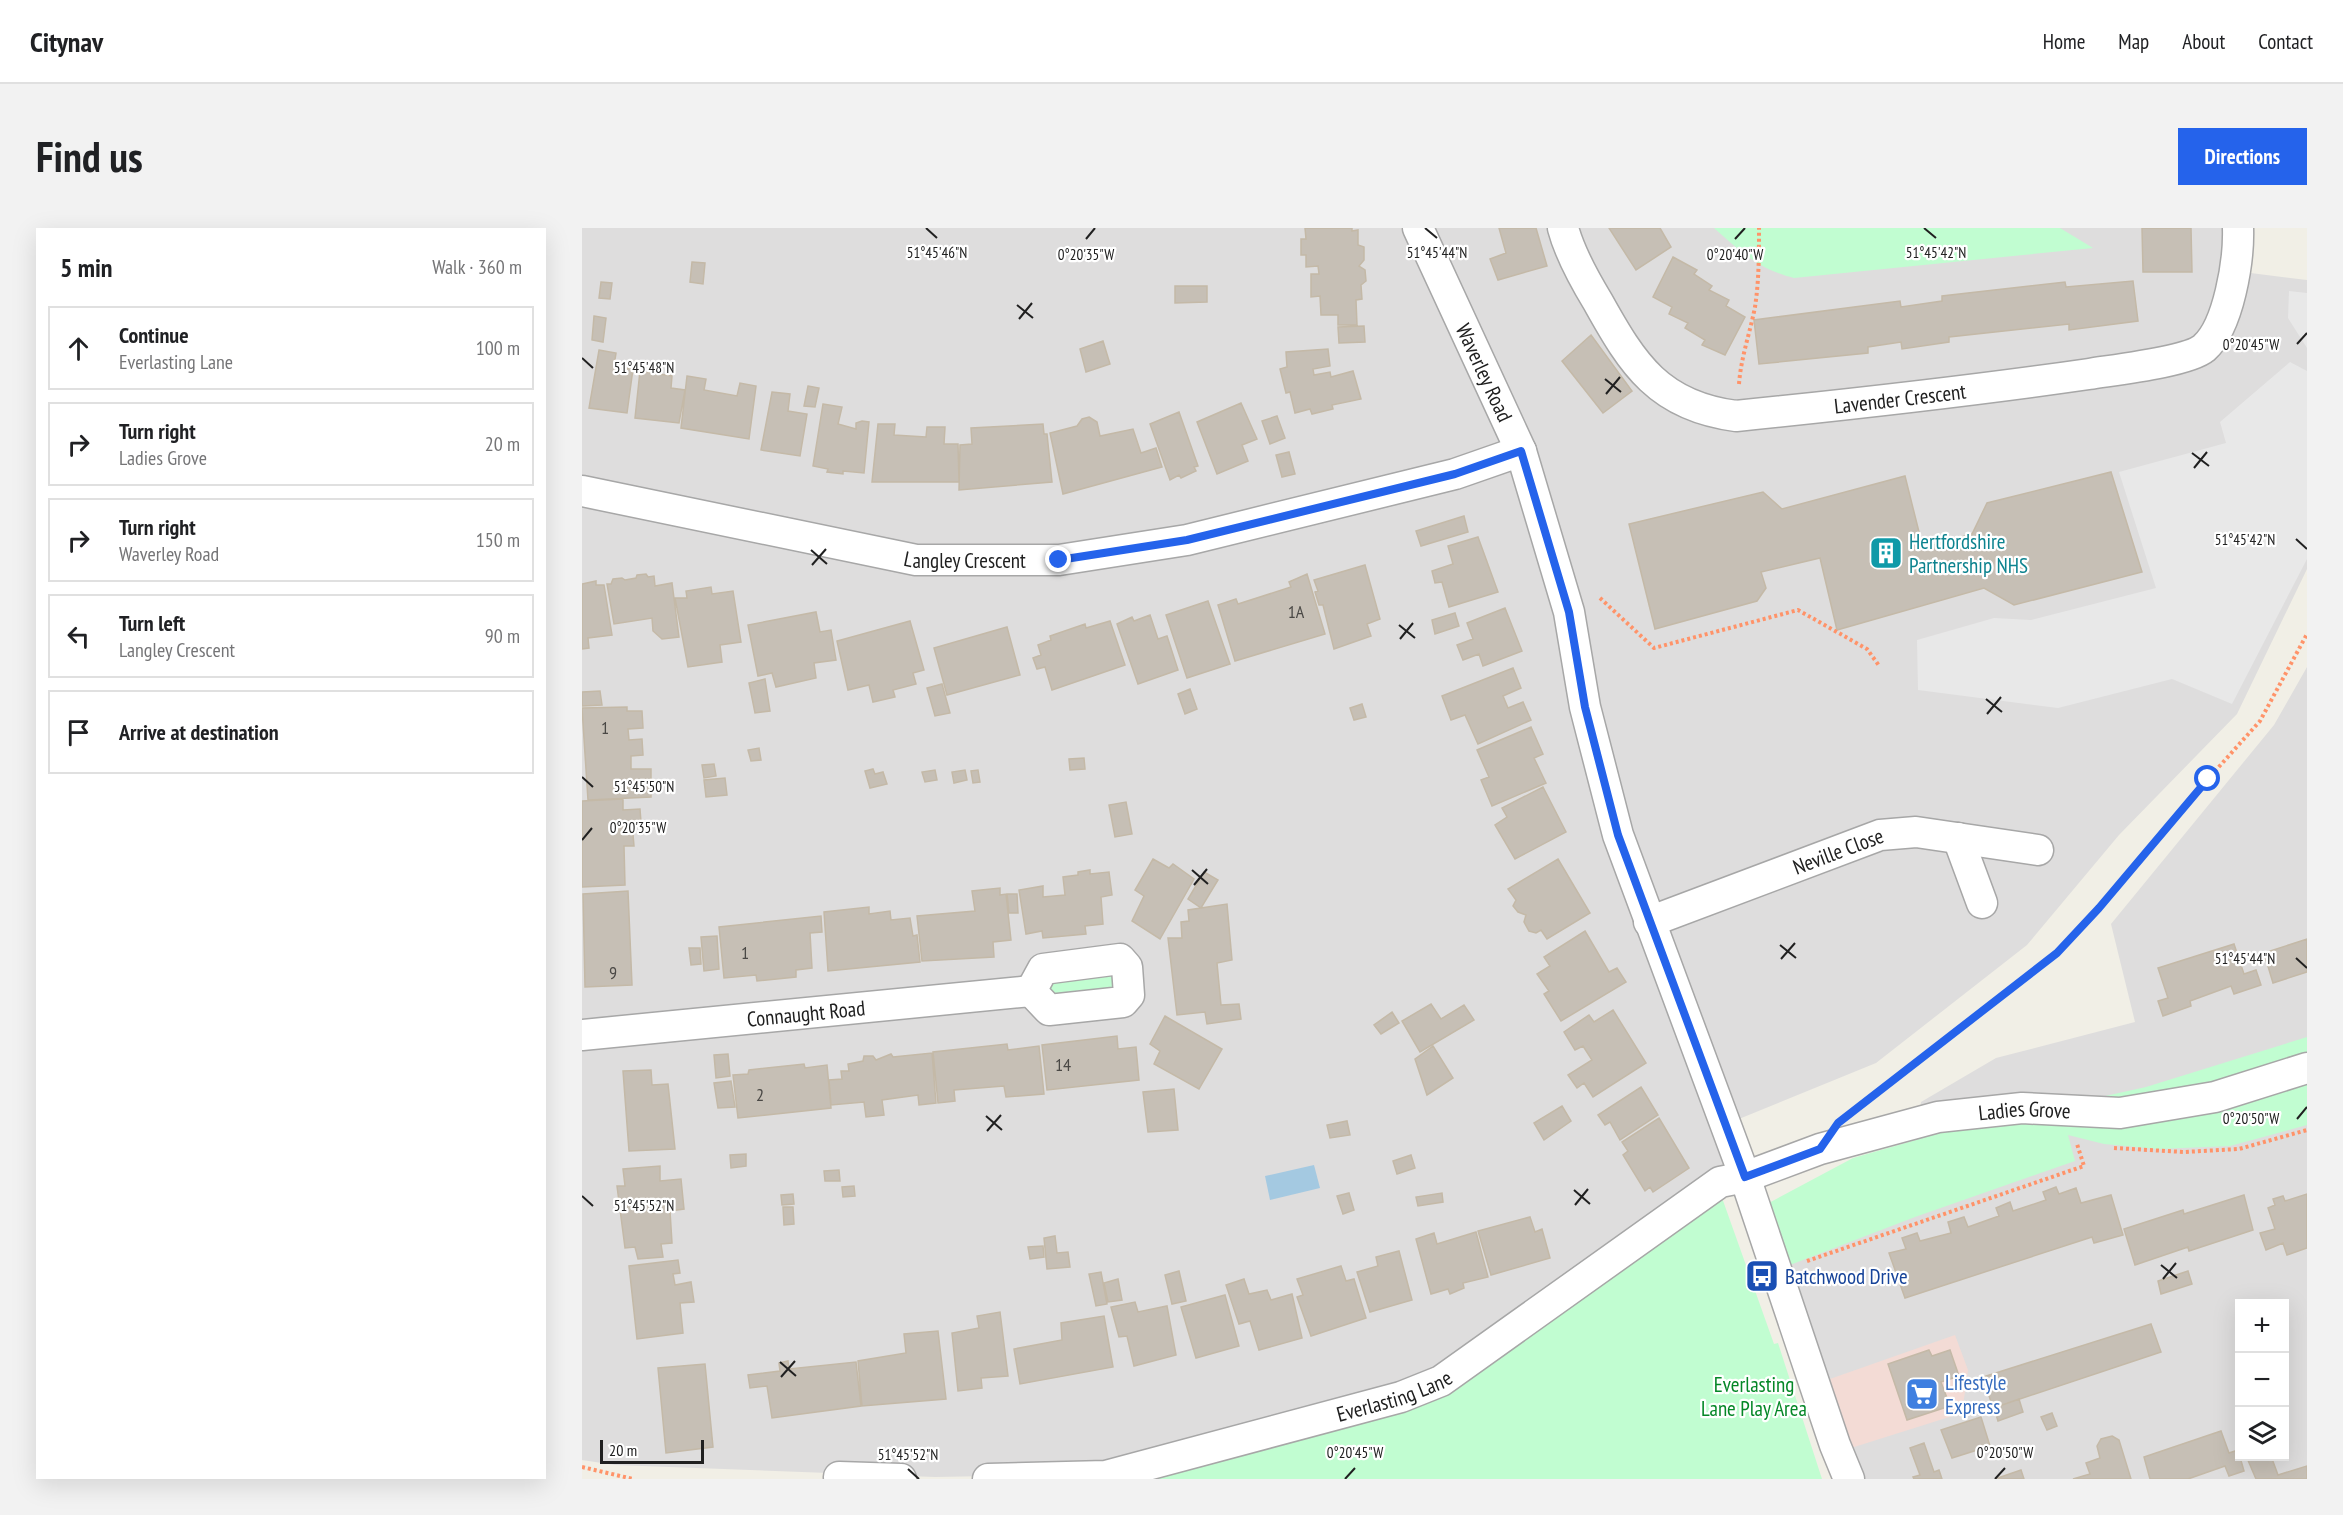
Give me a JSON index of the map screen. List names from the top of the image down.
{
  "streets": {
    "street": [
      "Waverley Road",
      "Lavender Crescent",
      "Langley Crescent",
      "Neville Close",
      "Connaught Road",
      "Ladies Grove",
      "Everlasting Lane"
    ]
  },
  "crossings": [
    ["Waverley Road", "Langley Crescent"],
    ["Waverley Road", "Neville Close"],
    ["Waverley Road", "Ladies Grove"],
    ["Waverley Road", "Everlasting Lane"],
    ["Ladies Grove", "Everlasting Lane"]
  ],
  "parks": ["Everlasting Lane Play Area"],
  "places": {
    "building": ["Hertfordshire Partnership NHS"],
    "bus stop": ["Batchwood Drive"],
    "supermarket": ["Lifestyle Express"]
  },
  "house_numbers": [
    "1A",
    "1",
    "1",
    "9",
    "14",
    "2"
  ],
  "scale_bar": "20 m",
  "page": {
    "header": "Citynav",
    "nav": [
      "Home",
      "Map",
      "About",
      "Contact"
    ],
    "buttons": "Directions",
    "title": "Find us",
    "heading": ["5 min", "Walk · 360 m"],
    "list": [
      ["Continue", "Everlasting Lane", "100 m"],
      ["Turn right", "Ladies Grove", "20 m"],
      ["Turn right", "Waverley Road", "150 m"],
      ["Turn left", "Langley Crescent", "90 m"],
      "Arrive at destination"
    ],
    "map_buttons": ["+", "−"],
    "scale": "20 m"
  },
  "coordinates": [
    "51°45'46\"N",
    "51°45'44\"N",
    "51°45'42\"N",
    "0°20'35\"W",
    "0°20'40\"W",
    "0°20'45\"W",
    "51°45'48\"N",
    "51°45'50\"N",
    "0°20'50\"W",
    "51°45'52\"N"
  ]
}
